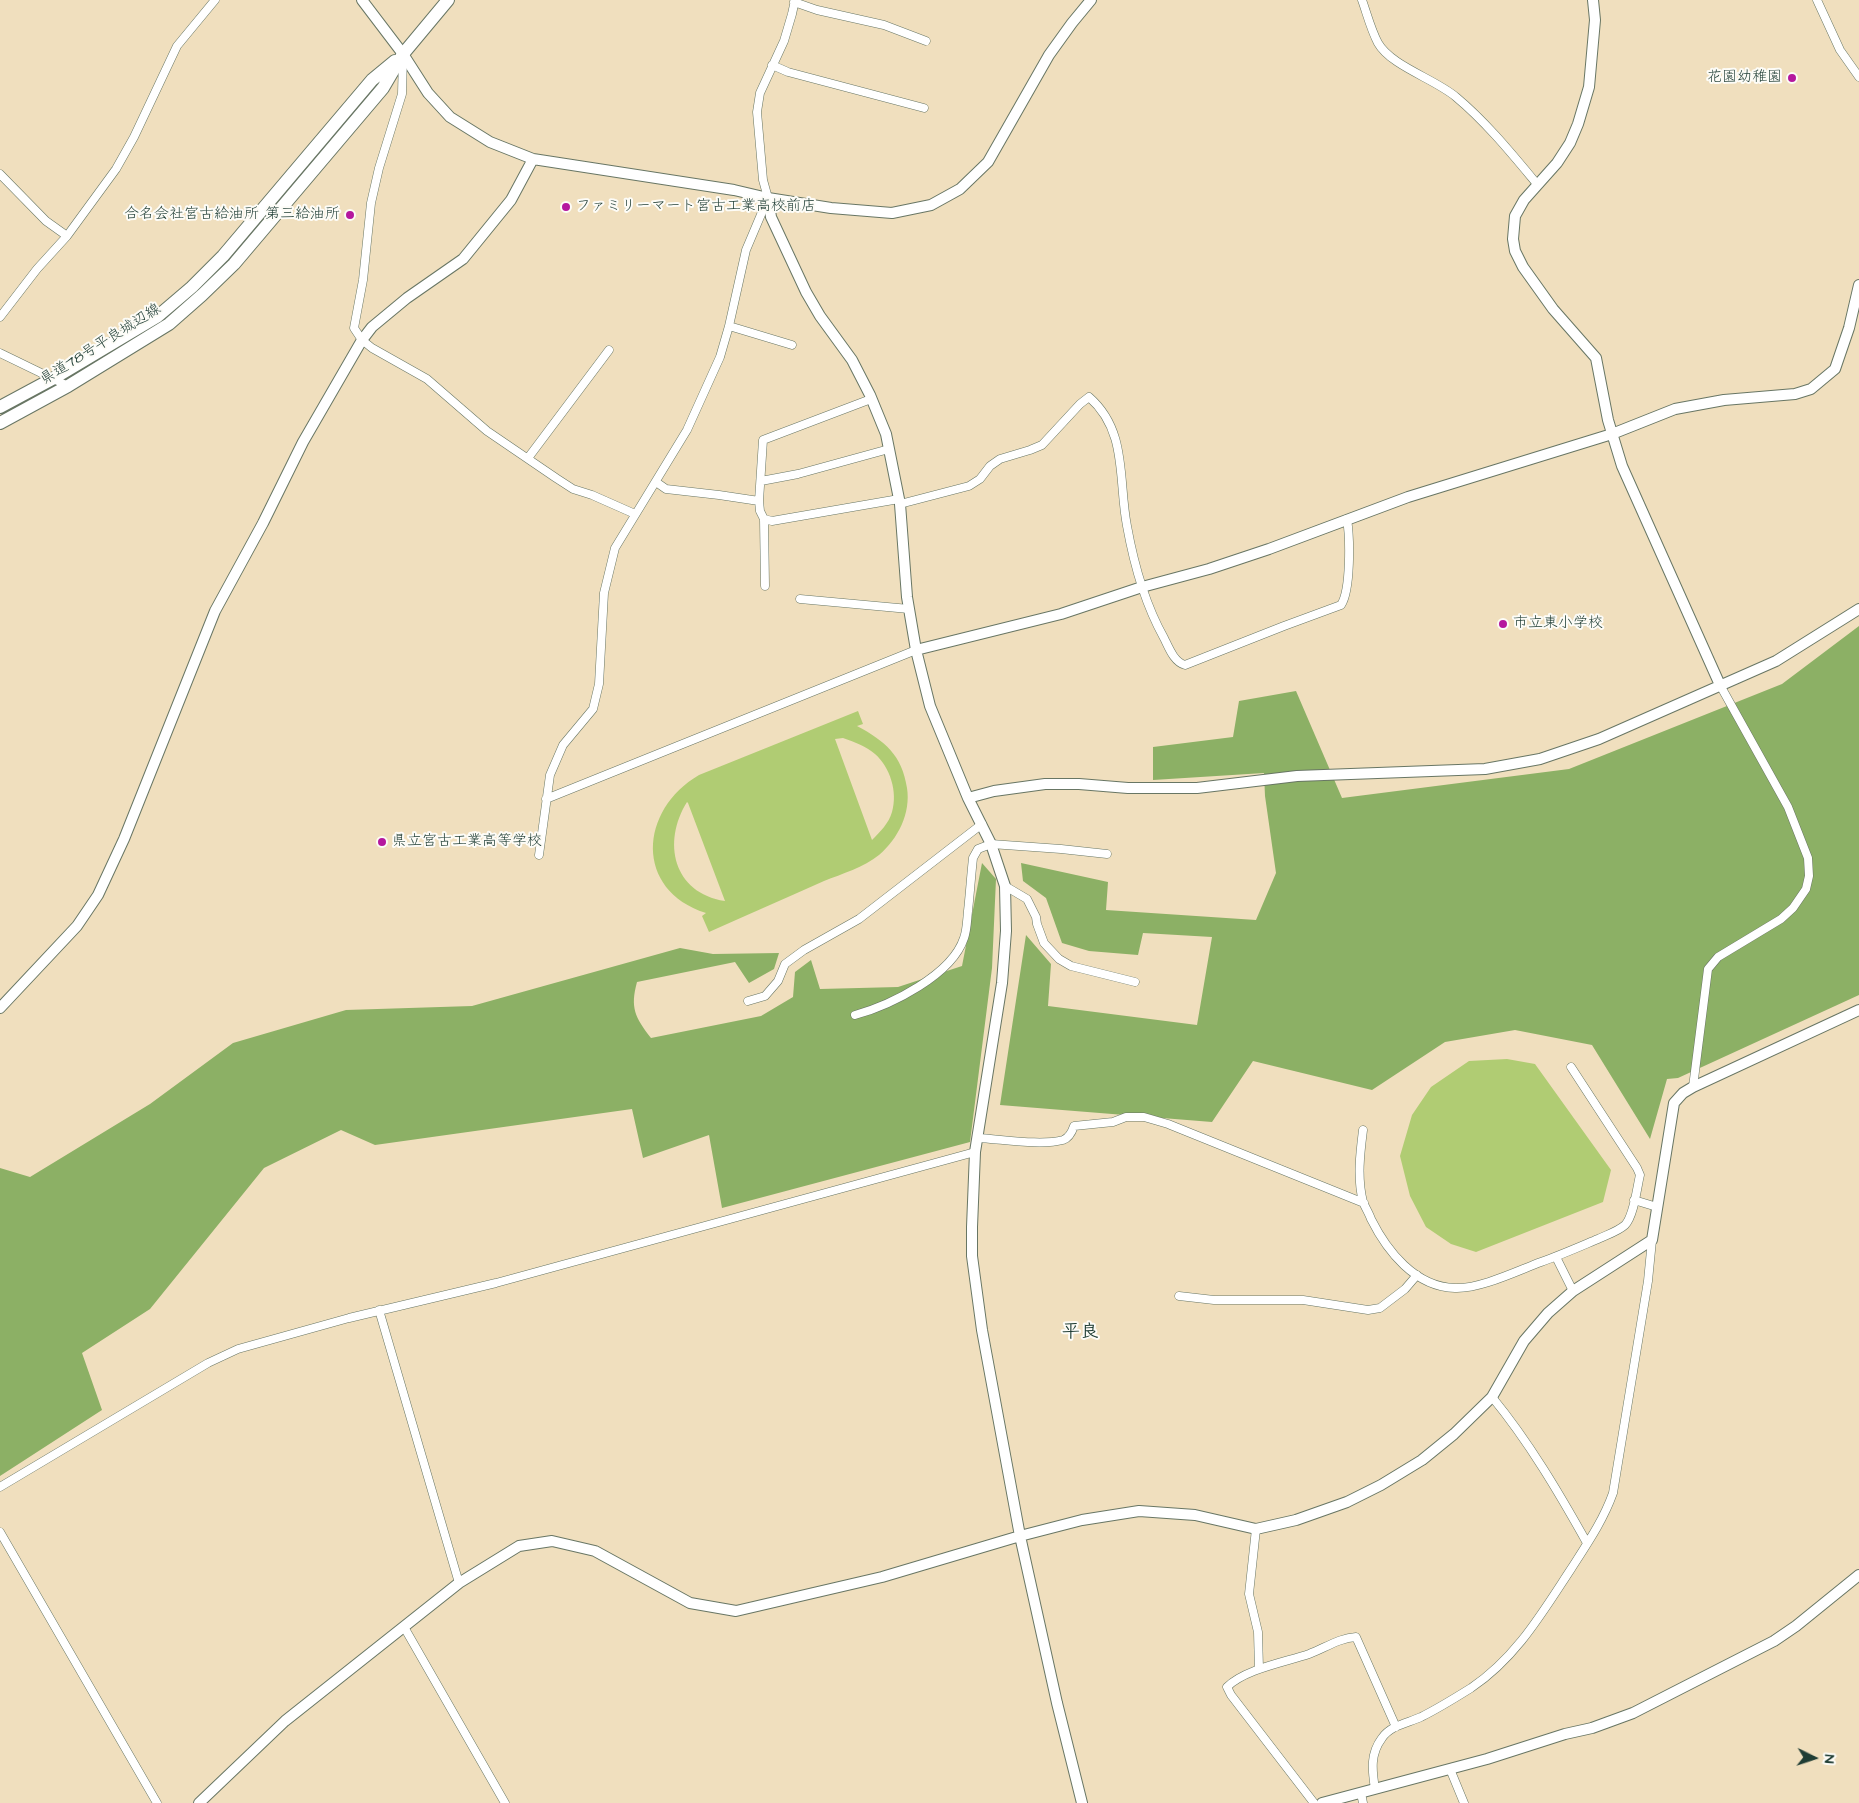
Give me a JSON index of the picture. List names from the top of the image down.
{
  "streets": {
    "main road": ["県道78号平良城辺線"]
  },
  "districts": ["平良"],
  "places": [
    "花園幼稚園",
    "ファミリーマート宮古工業高校前店",
    "合名会社宮古給油所 第三給油所",
    "市立東小学校",
    "県立宮古工業高等学校"
  ],
  "north": "right"
}
